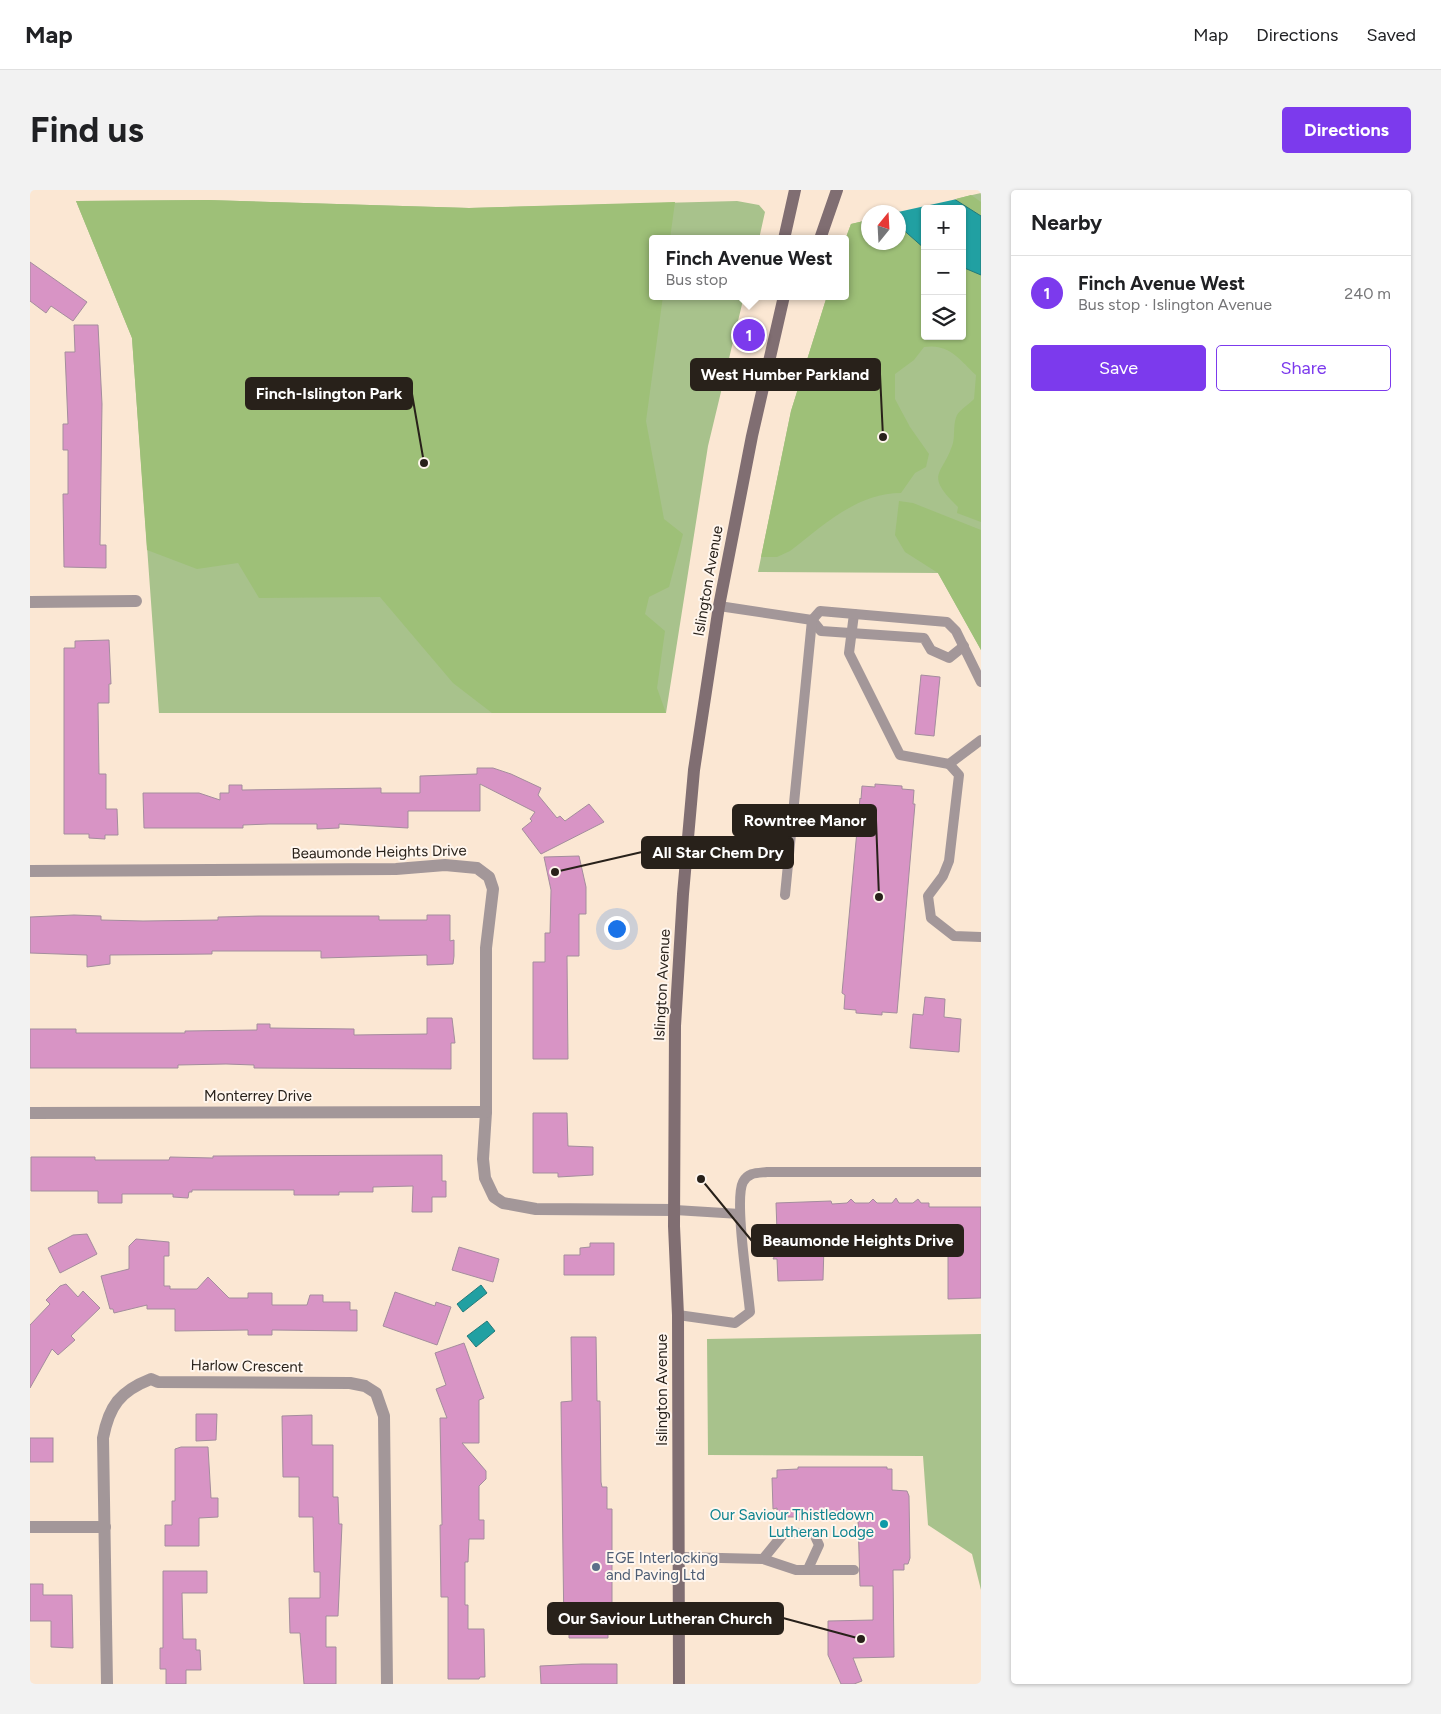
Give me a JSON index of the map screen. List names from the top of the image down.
{
  "streets": {
    "main road": ["Islington Avenue"],
    "street": ["Beaumonde Heights Drive", "Monterrey Drive", "Harlow Crescent"]
  },
  "crossings": [
    ["Islington Avenue", "Beaumonde Heights Drive"],
    ["Beaumonde Heights Drive", "Monterrey Drive"]
  ],
  "places": [
    "West Humber Parkland",
    "Finch-Islington Park",
    "All Star Chem Dry",
    "Rowntree Manor",
    "Beaumonde Heights Drive",
    "Our Saviour Thistledown Lutheran Lodge",
    "EGE Interlocking and Paving Ltd",
    "Our Saviour Lutheran Church"
  ],
  "north": "top",
  "page": {
    "header": "Map",
    "nav": ["Map", "Directions", "Saved"],
    "buttons": [
      "Directions",
      ["Save", "Share"]
    ],
    "title": "Find us",
    "heading": "Nearby",
    "map_buttons": ["+", "−"],
    "popup": ["Finch Avenue West", "Bus stop"],
    "list": [
      {
        "mark": "1",
        "name": "Finch Avenue West",
        "note": "Bus stop · Islington Avenue",
        "value": "240 m"
      }
    ],
    "pins": "1"
  }
}
